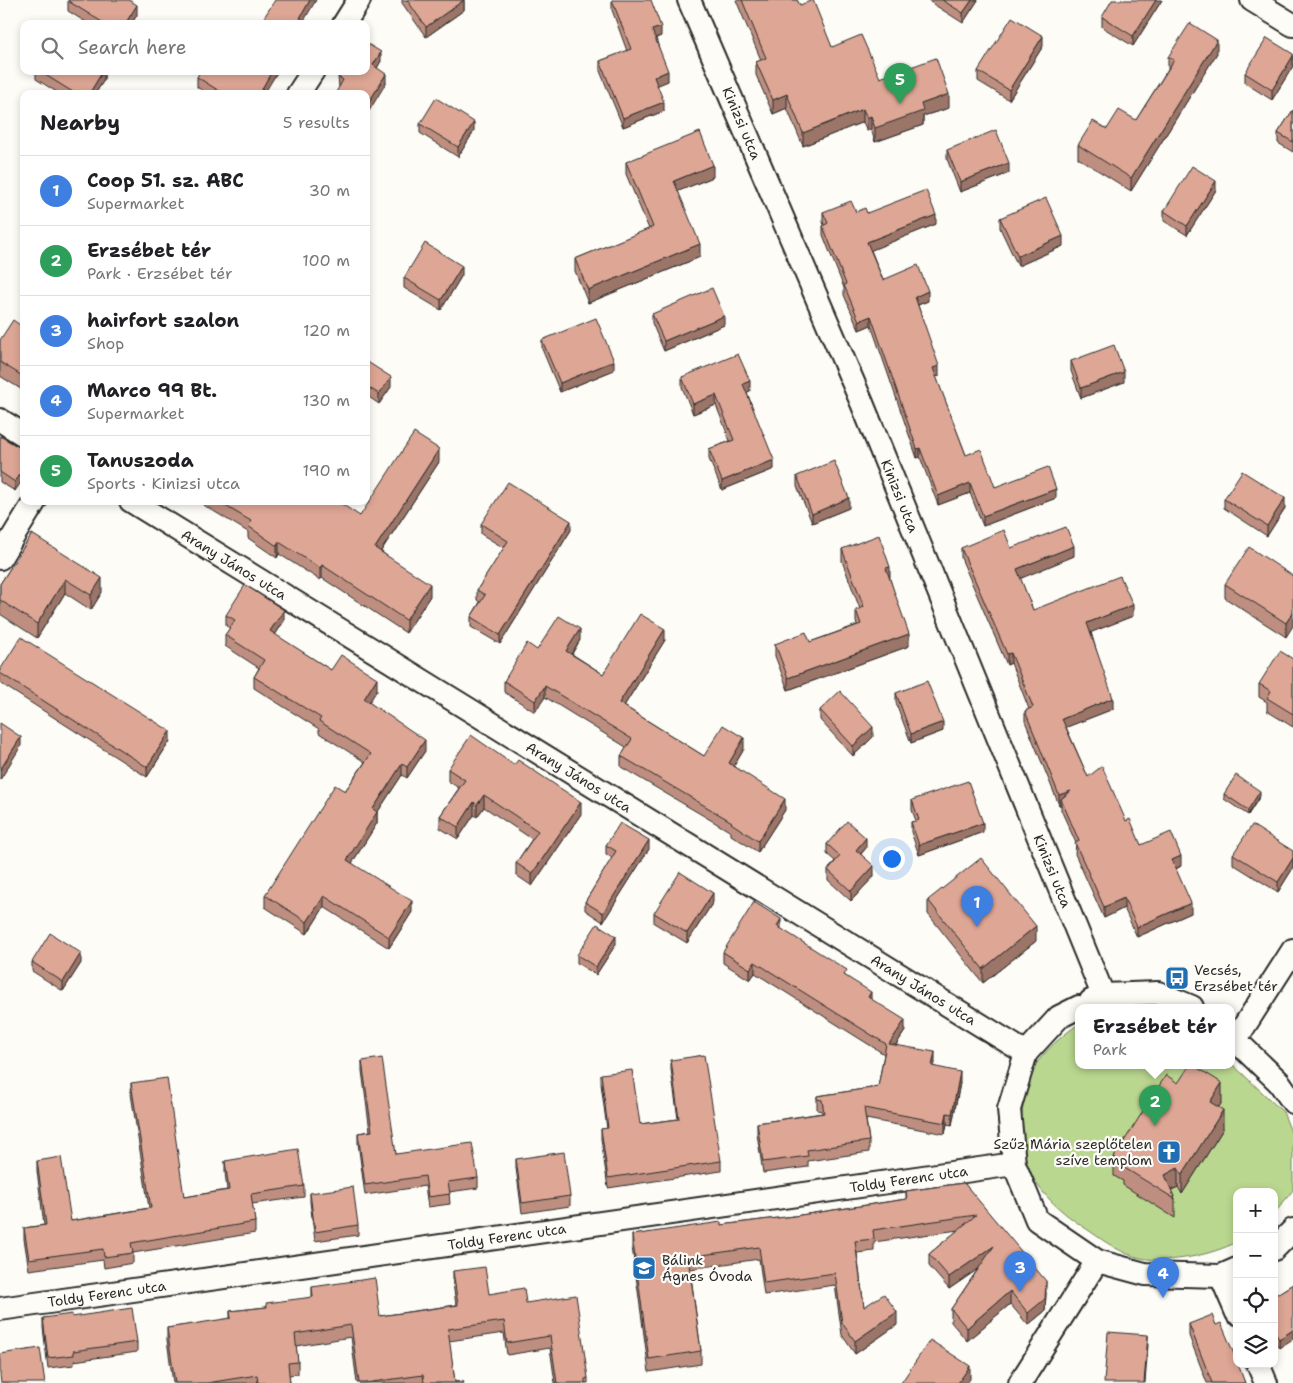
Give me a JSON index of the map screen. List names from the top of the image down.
{
  "streets": {
    "street": ["Kinizsi utca", "Arany János utca", "Toldy Ferenc utca"]
  },
  "places": {
    "bus stop": ["Vecsés, Erzsébet tér"],
    "church": ["Szűz Mária szeplőtelen szíve templom"],
    "school or university": ["Bálink Ágnes Óvoda"]
  },
  "page": {
    "search": "Search here",
    "pins": [
      "5",
      "1",
      "2",
      "3",
      "4"
    ],
    "heading": ["Nearby", "5 results"],
    "list": [
      {
        "mark": "1",
        "name": "Coop 51. sz. ABC",
        "note": "Supermarket",
        "value": "30 m"
      },
      {
        "mark": "2",
        "name": "Erzsébet tér",
        "note": "Park · Erzsébet tér",
        "value": "100 m"
      },
      {
        "mark": "3",
        "name": "hairfort szalon",
        "note": "Shop",
        "value": "120 m"
      },
      {
        "mark": "4",
        "name": "Marco 99 Bt.",
        "note": "Supermarket",
        "value": "130 m"
      },
      {
        "mark": "5",
        "name": "Tanuszoda",
        "note": "Sports · Kinizsi utca",
        "value": "190 m"
      }
    ],
    "popup": ["Erzsébet tér", "Park"],
    "map_buttons": ["+", "−"]
  }
}
